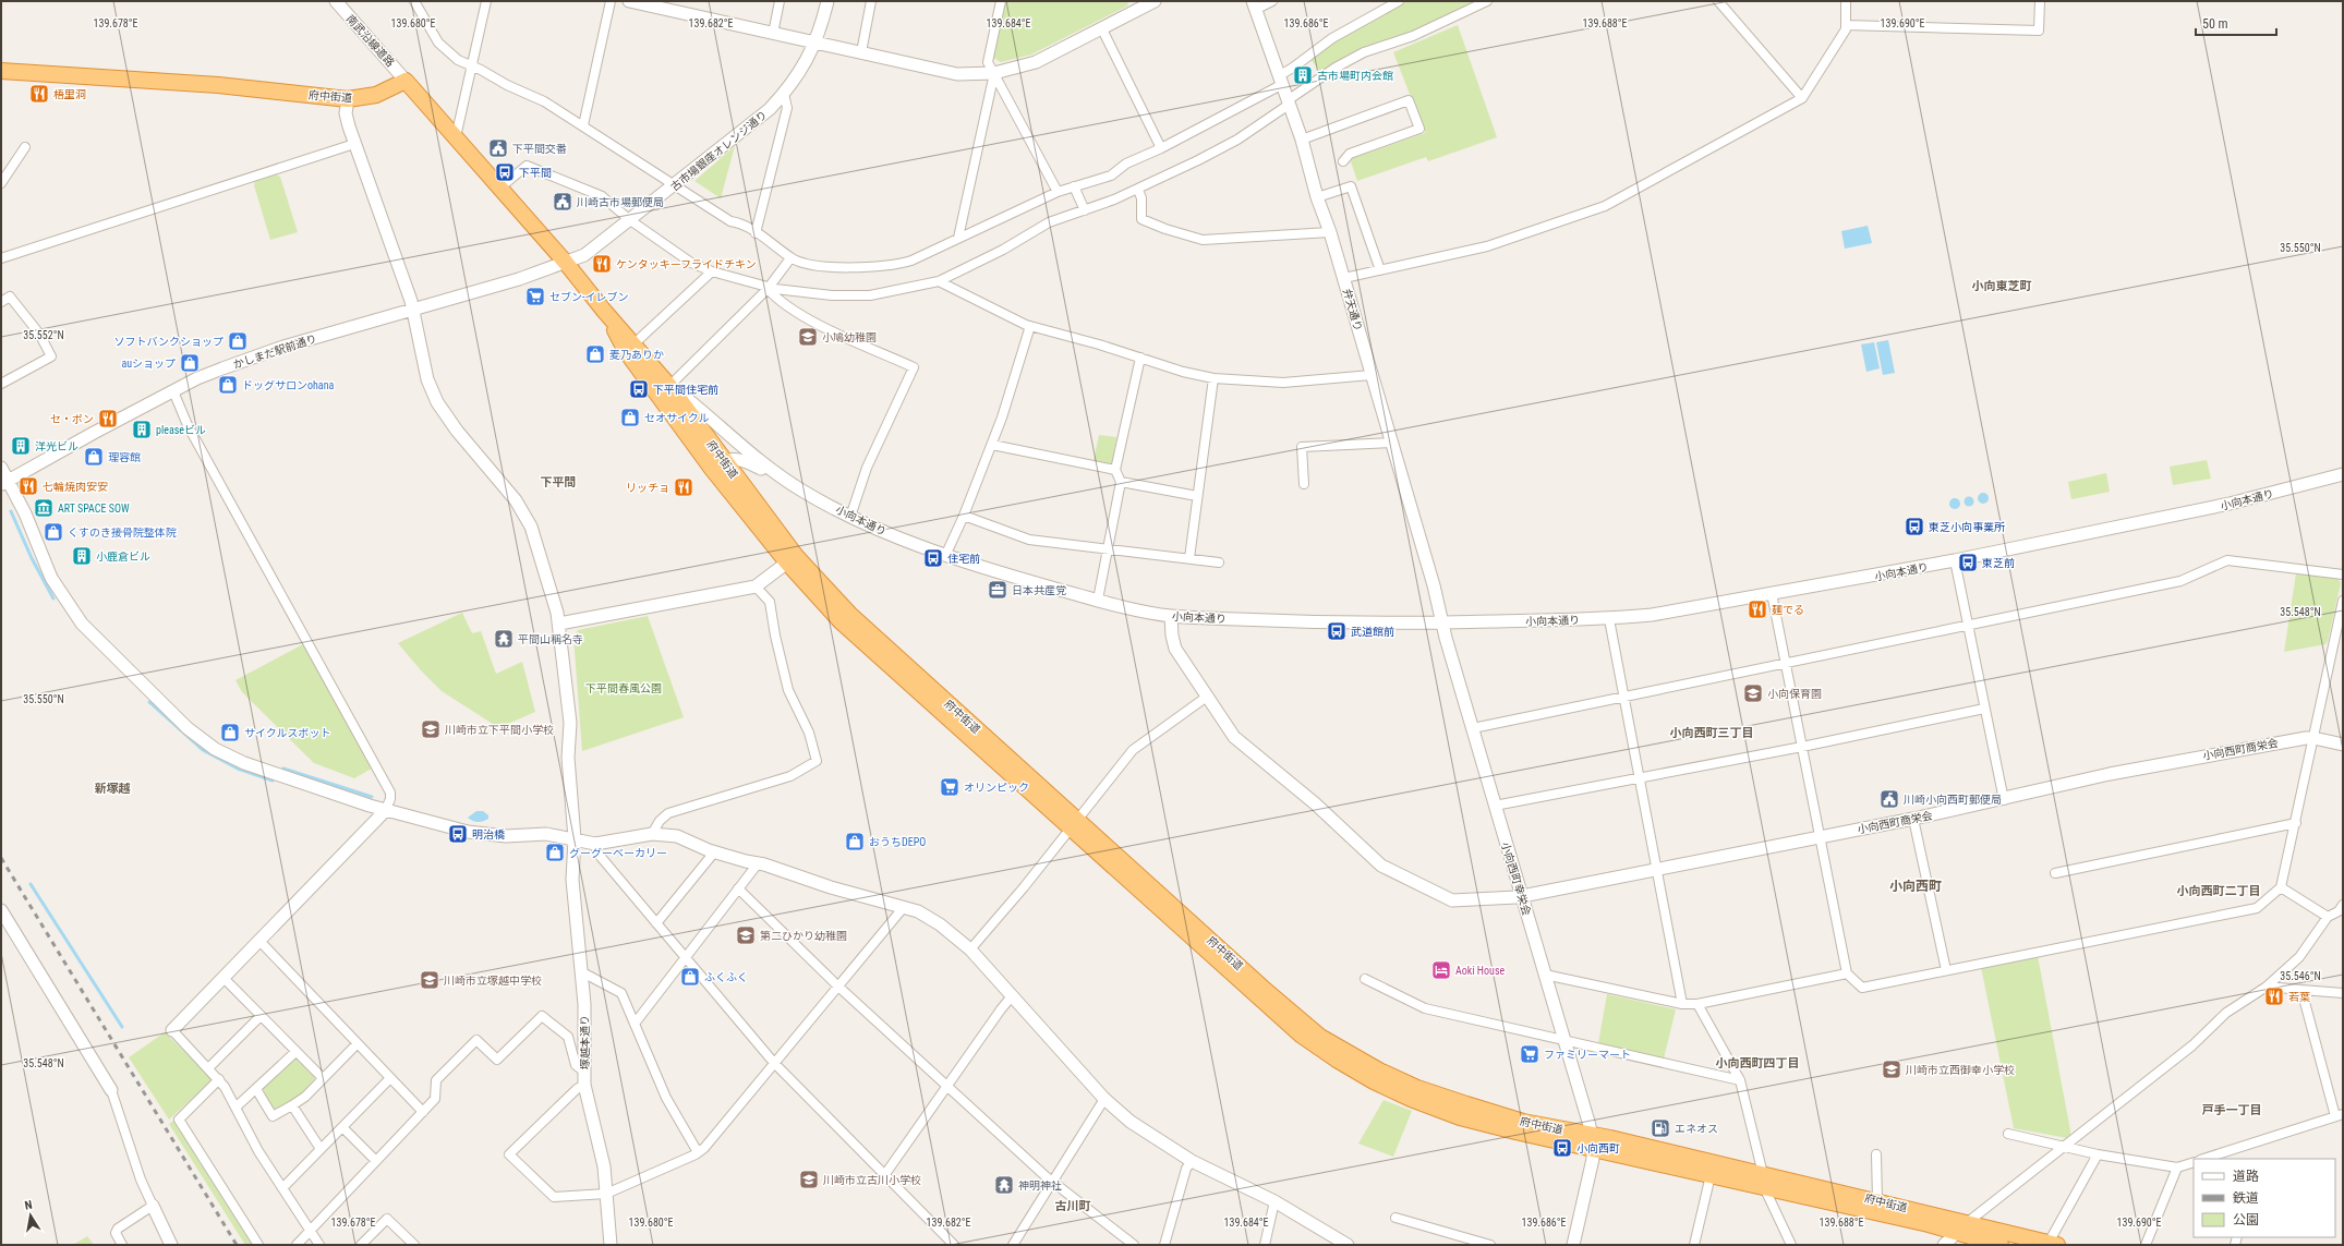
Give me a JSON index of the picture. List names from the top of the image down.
{
  "streets": {
    "highway": ["府中街道"],
    "street": [
      "南武沿線道路",
      "古市場銀座オレンジ通り",
      "弁天通り",
      "かしまだ駅前通り",
      "小向本通り",
      "小向西町商栄会",
      "小向西町幸栄会",
      "塚越本通り"
    ]
  },
  "crossings": [
    ["南武沿線道路", "府中街道"],
    ["府中街道", "古市場銀座オレンジ通り"],
    ["府中街道", "かしまだ駅前通り"],
    ["府中街道", "小向西町幸栄会"],
    ["府中街道", "塚越本通り"],
    ["古市場銀座オレンジ通り", "かしまだ駅前通り"],
    ["弁天通り", "小向本通り"],
    ["弁天通り", "小向西町幸栄会"],
    ["かしまだ駅前通り", "塚越本通り"],
    ["小向本通り", "小向西町商栄会"],
    ["小向本通り", "小向西町幸栄会"],
    ["小向西町商栄会", "小向西町幸栄会"]
  ],
  "districts": [
    "小向東芝町",
    "下平間",
    "小向西町三丁目",
    "新塚越",
    "小向西町",
    "小向西町二丁目",
    "小向西町四丁目",
    "戸手一丁目",
    "古川町"
  ],
  "parks": ["下平間春風公園"],
  "places": {
    "building": [
      "古市場町内会館",
      "pleaseビル",
      "洋光ビル",
      "小鹿倉ビル"
    ],
    "restaurant": [
      "梧里洞",
      "ケンタッキーフライドチキン",
      "セ・ボン",
      "七輪焼肉安安",
      "リッチョ",
      "麺でる",
      "若葉"
    ],
    "public building": ["下平間交番", "川崎古市場郵便局", "川崎小向西町郵便局"],
    "bus stop": [
      "下平間",
      "下平間住宅前",
      "東芝小向事業所",
      "住宅前",
      "東芝前",
      "武道館前",
      "明治橋",
      "小向西町"
    ],
    "supermarket": ["セブン-イレブン", "オリンピック", "ファミリーマート"],
    "school or university": [
      "小鳩幼稚園",
      "小向保育園",
      "川崎市立下平間小学校",
      "第二ひかり幼稚園",
      "川崎市立塚越中学校",
      "川崎市立西御幸小学校",
      "川崎市立古川小学校"
    ],
    "shop": [
      "ソフトバンクショップ",
      "麦乃ありか",
      "auショップ",
      "ドッグサロンohana",
      "セオサイクル",
      "理容館",
      "くすのき接骨院整体院",
      "サイクルスポット",
      "おうちDEPO",
      "グーグーベーカリー",
      "ふくふく"
    ],
    "museum": ["ART SPACE SOW"],
    "office": ["日本共産党"],
    "temple": ["平間山稱名寺", "神明神社"],
    "hotel": ["Aoki House"],
    "fuel station": ["エネオス"]
  },
  "legend": ["道路", "鉄道", "公園"],
  "scale_bar": "50 m",
  "north": "top",
  "coordinates": [
    "139.678°E",
    "139.680°E",
    "139.682°E",
    "139.684°E",
    "139.686°E",
    "139.688°E",
    "139.690°E",
    "35.550°N",
    "35.552°N",
    "35.548°N",
    "35.546°N"
  ]
}
